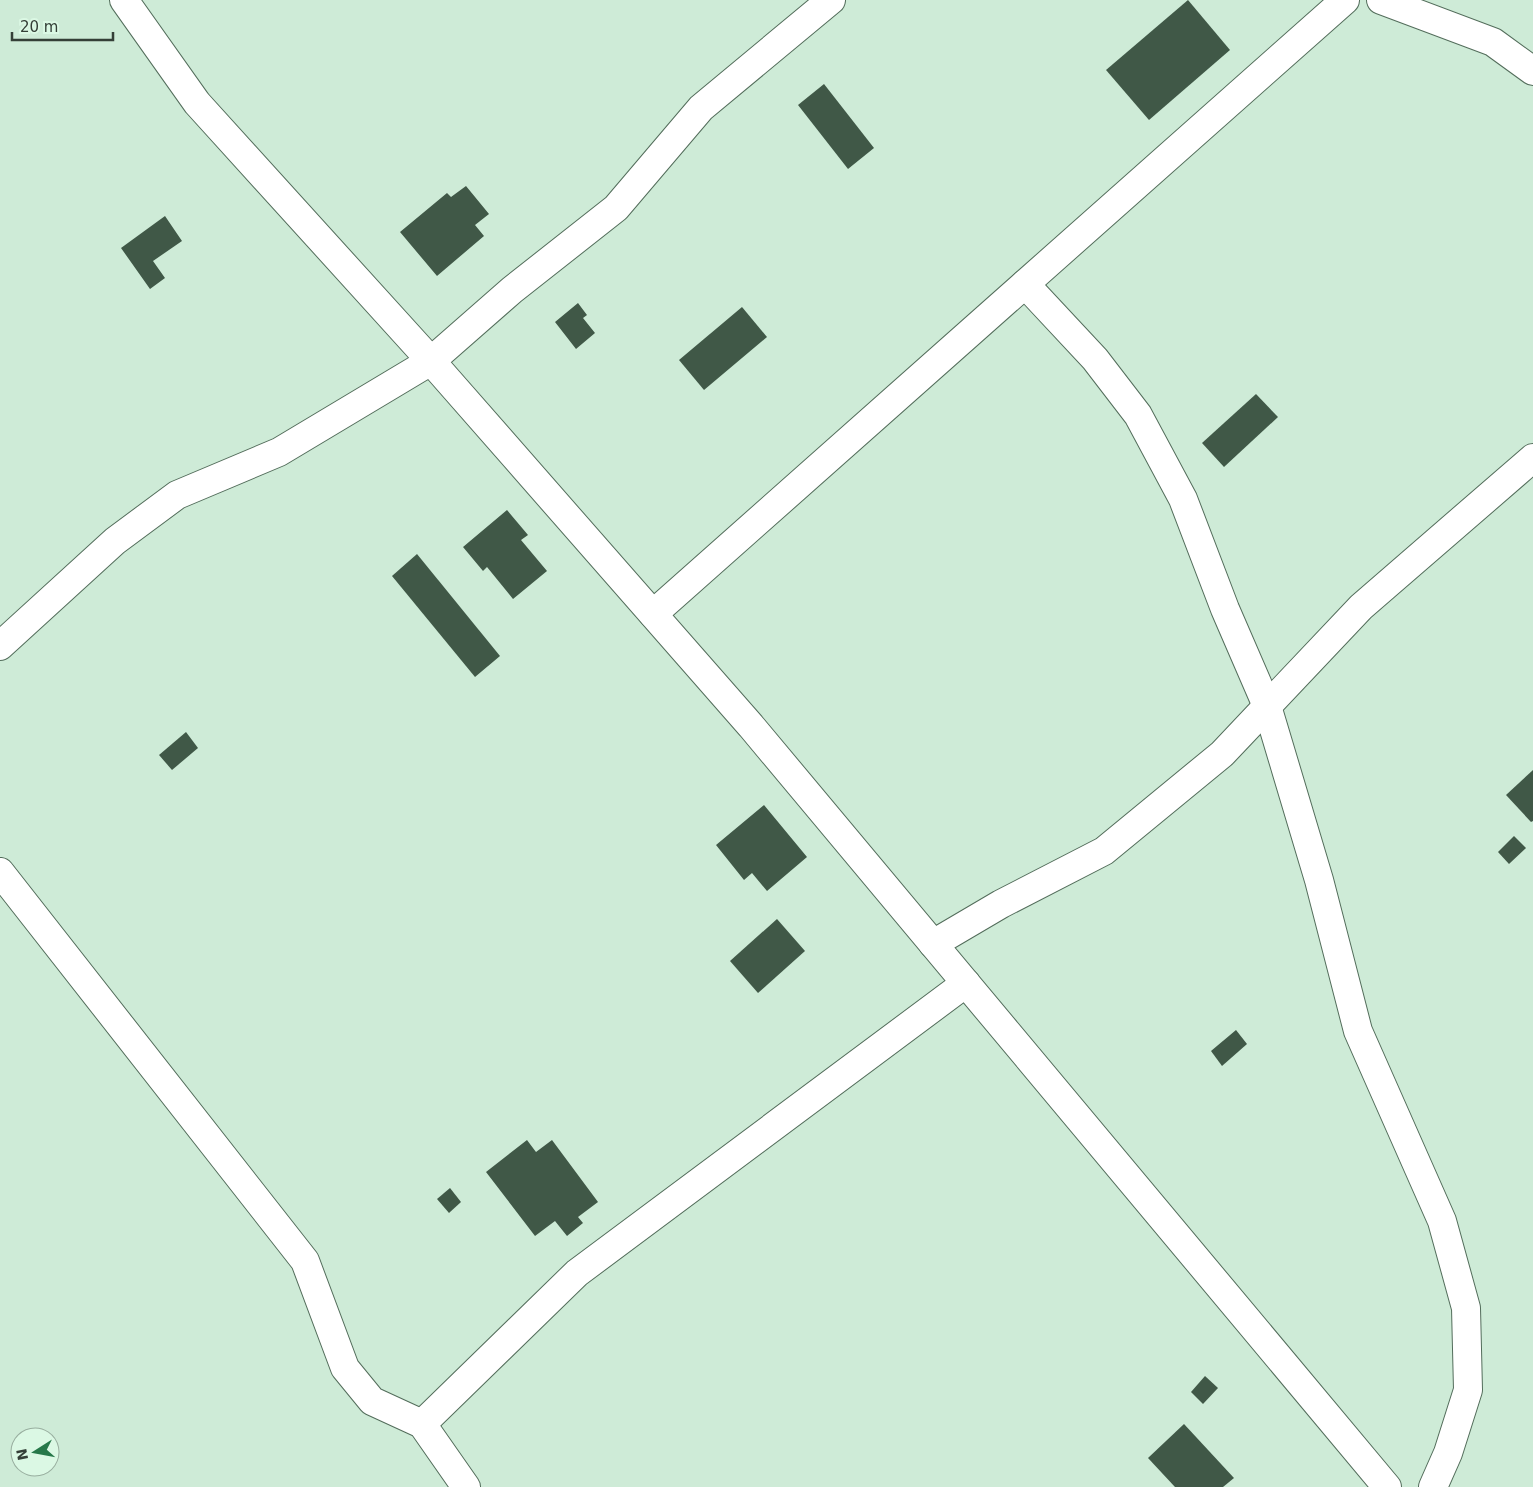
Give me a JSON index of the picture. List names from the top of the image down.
{
  "scale_bar": "20 m",
  "north": "left"
}
